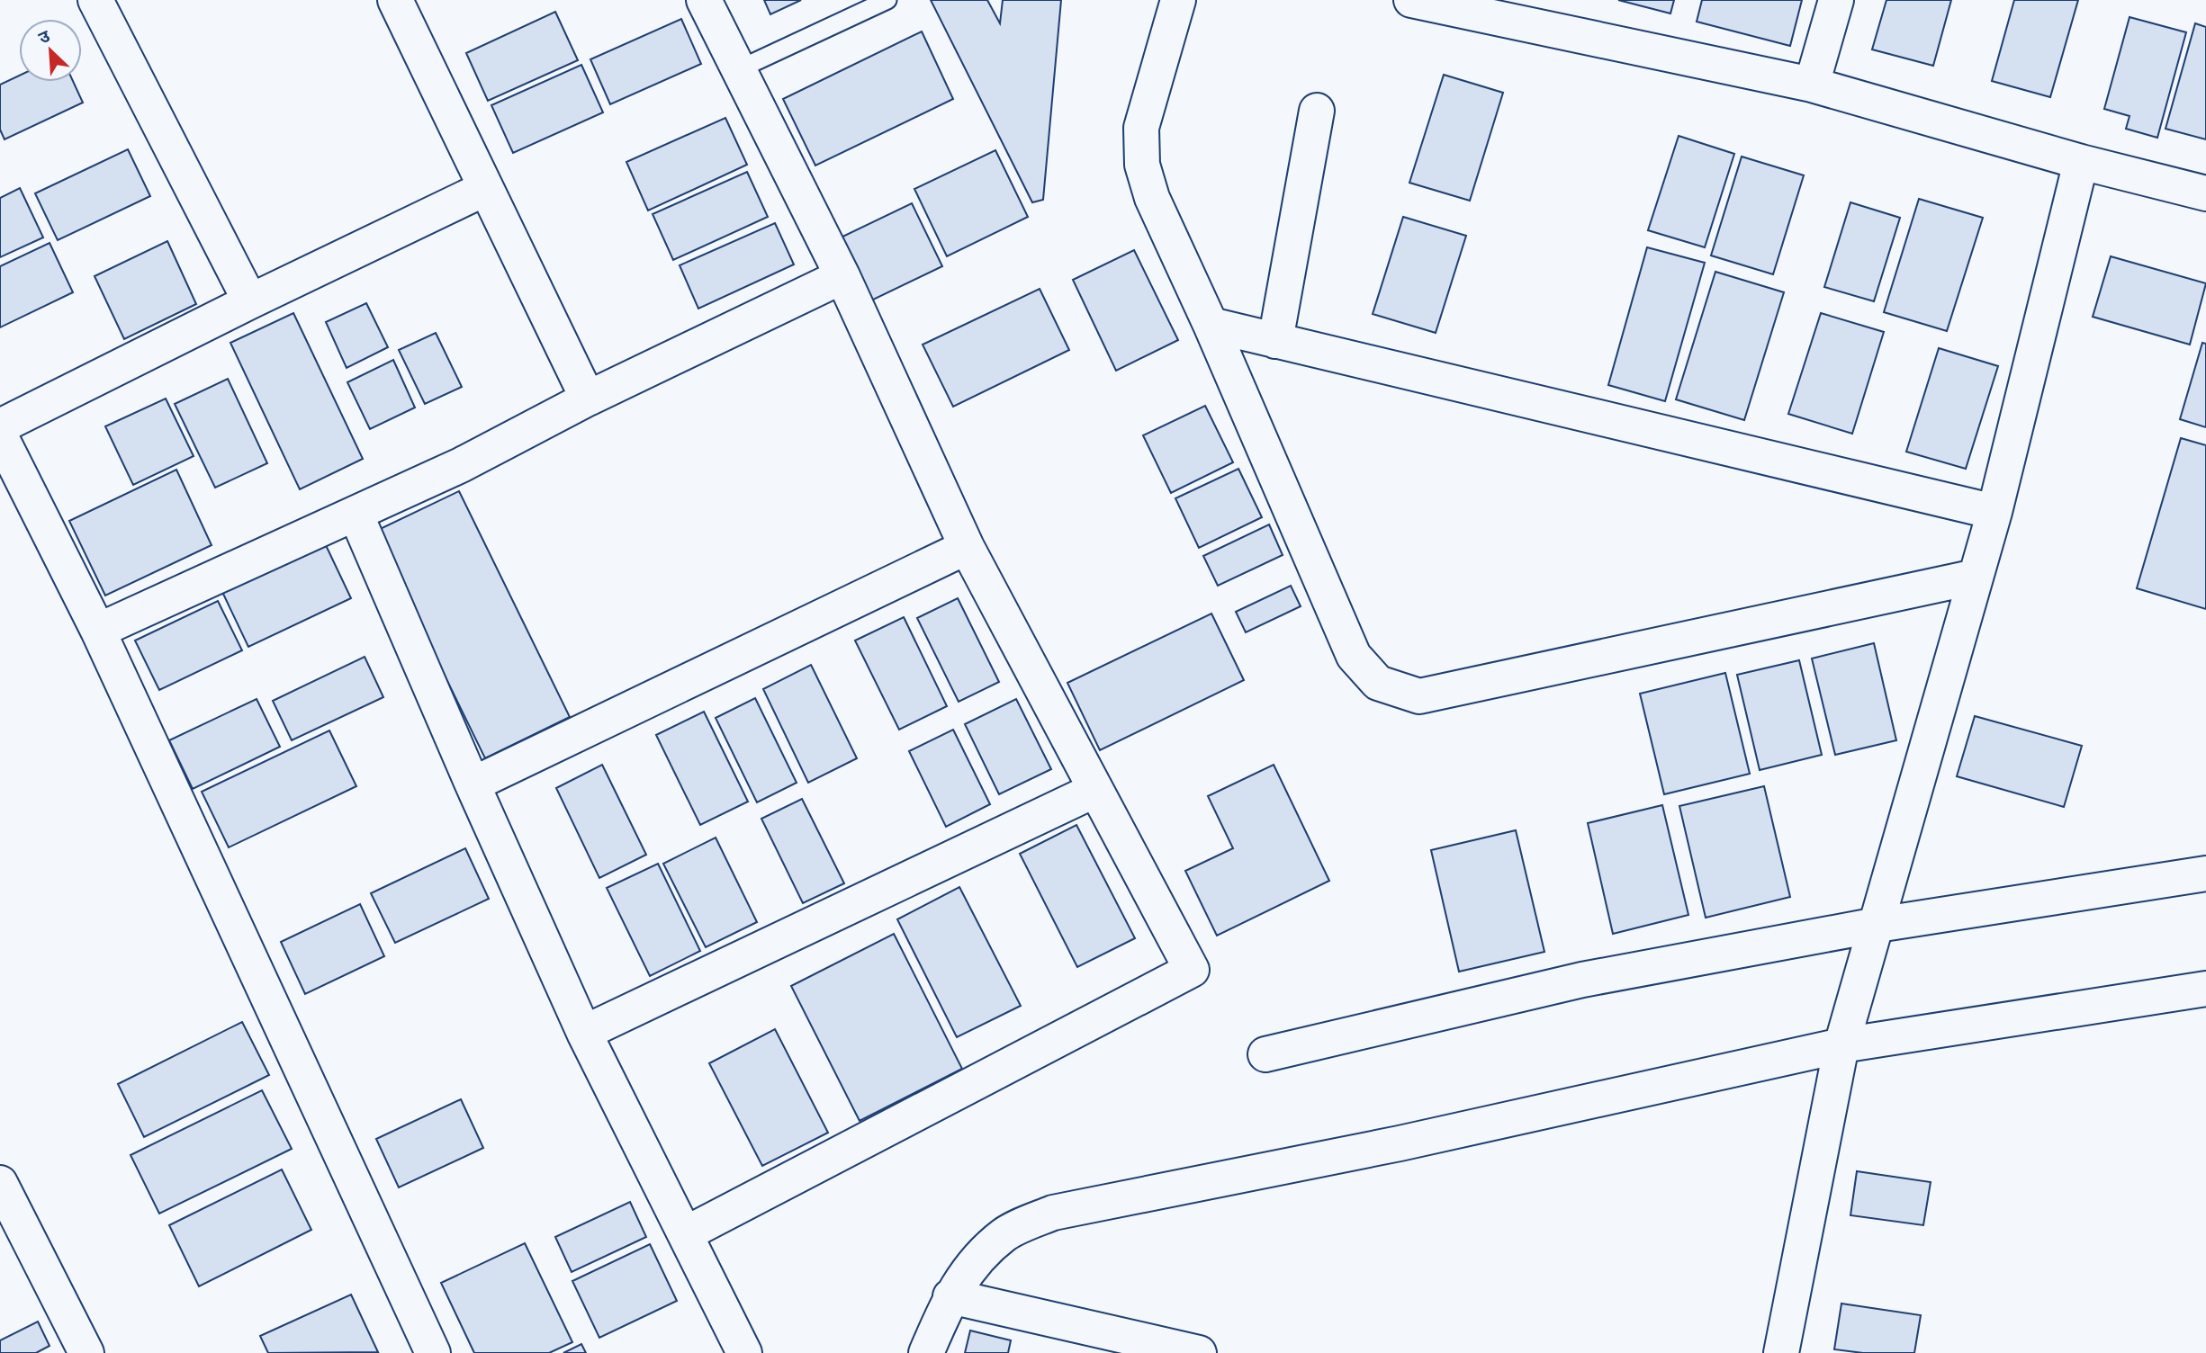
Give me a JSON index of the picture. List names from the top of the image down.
{
  "north": "top left"
}
